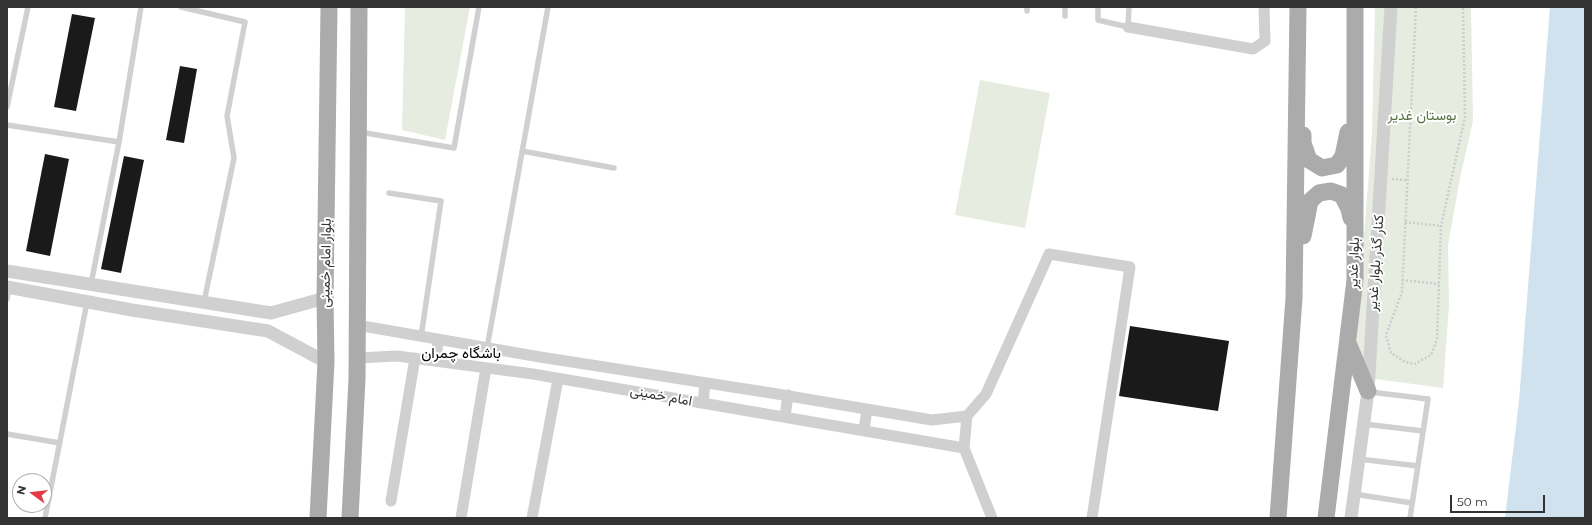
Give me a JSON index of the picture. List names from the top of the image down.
{
  "streets": {
    "main road": ["بلوار امام خمینی", "بلوار غدیر"],
    "street": ["کنار گذر بلوار غدیر", "امام خمینی"]
  },
  "districts": ["باشگاه چمران"],
  "parks": ["بوستان غدیر"],
  "scale_bar": "50 m",
  "north": "left"
}
